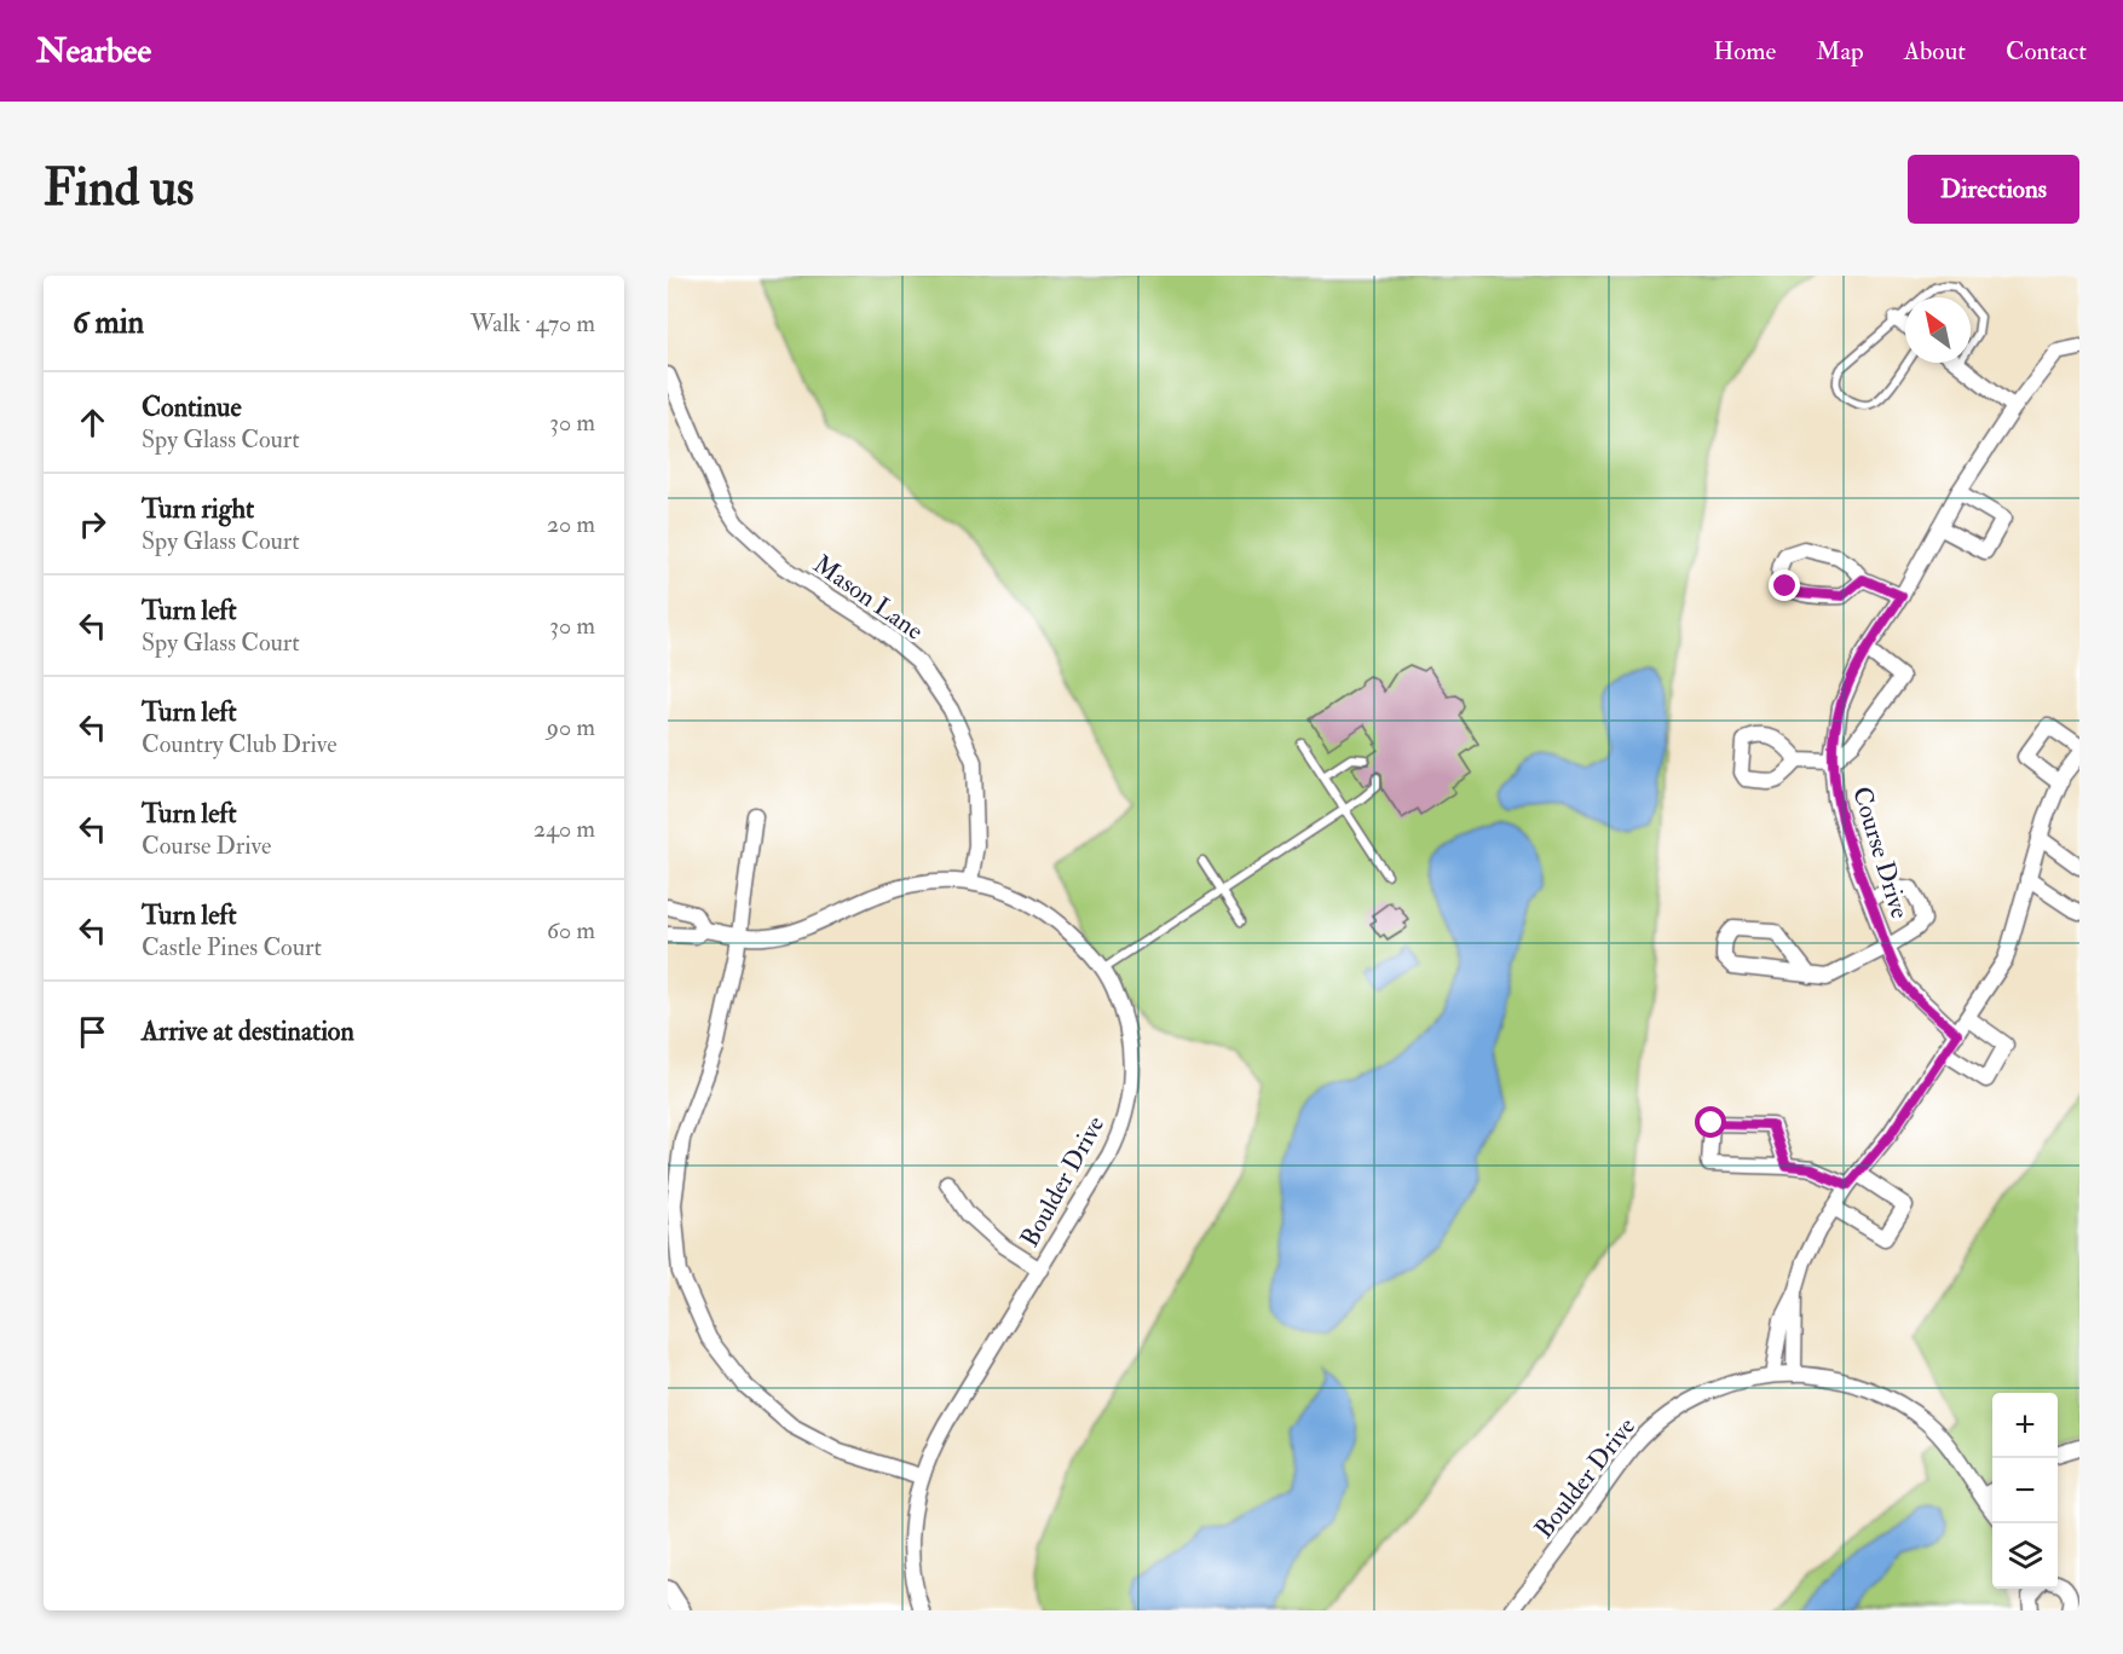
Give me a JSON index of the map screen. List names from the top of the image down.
{
  "streets": {
    "street": ["Mason Lane", "Course Drive", "Boulder Drive"]
  },
  "crossings": [
    ["Mason Lane", "Boulder Drive"]
  ],
  "north": "top left",
  "page": {
    "header": "Nearbee",
    "nav": [
      "Home",
      "Map",
      "About",
      "Contact"
    ],
    "buttons": "Directions",
    "title": "Find us",
    "heading": ["6 min", "Walk · 470 m"],
    "list": [
      ["Continue", "Spy Glass Court", "30 m"],
      ["Turn right", "Spy Glass Court", "20 m"],
      ["Turn left", "Spy Glass Court", "30 m"],
      ["Turn left", "Country Club Drive", "90 m"],
      ["Turn left", "Course Drive", "240 m"],
      ["Turn left", "Castle Pines Court", "60 m"],
      "Arrive at destination"
    ],
    "map_buttons": ["+", "−"]
  }
}
